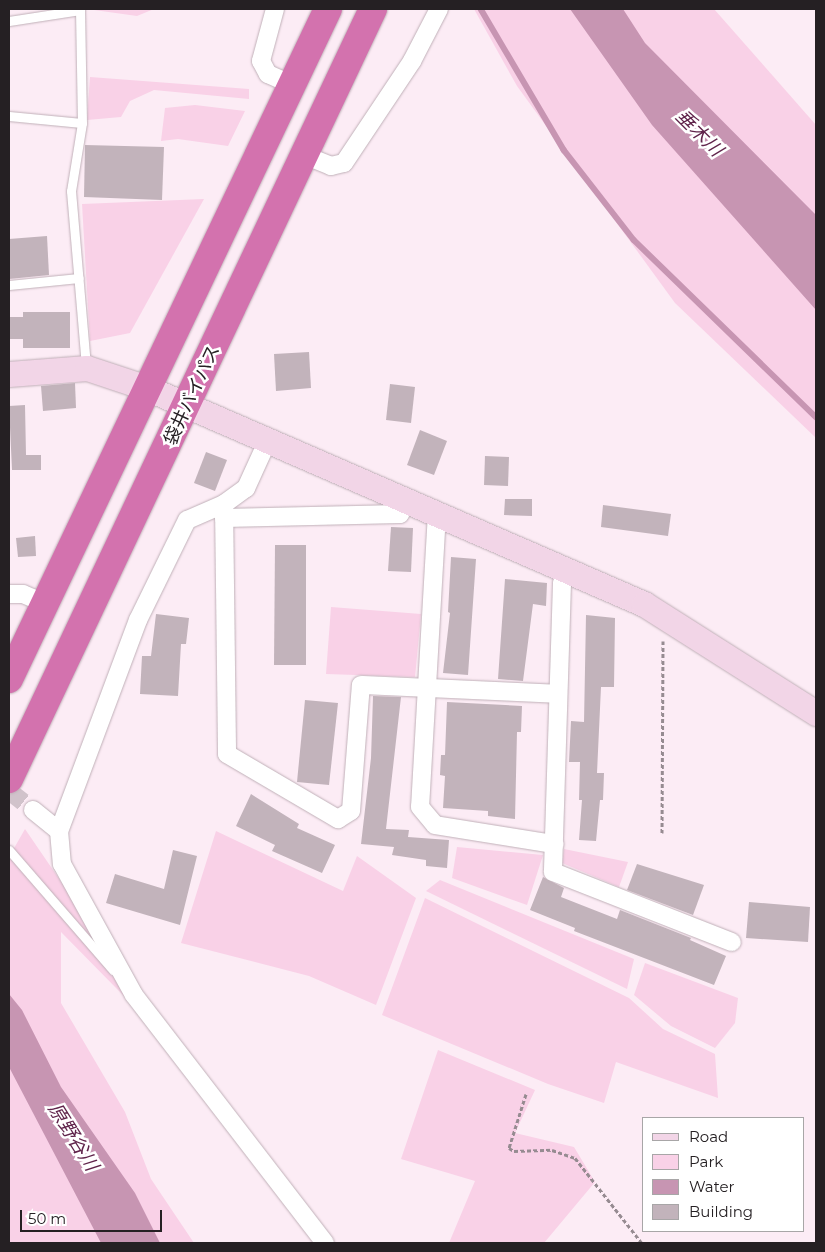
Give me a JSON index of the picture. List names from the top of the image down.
{
  "streets": {
    "highway": ["袋井バイパス"]
  },
  "water": ["垂木川", "原野谷川"],
  "legend": [
    "Road",
    "Park",
    "Water",
    "Building"
  ],
  "scale_bar": "50 m"
}
